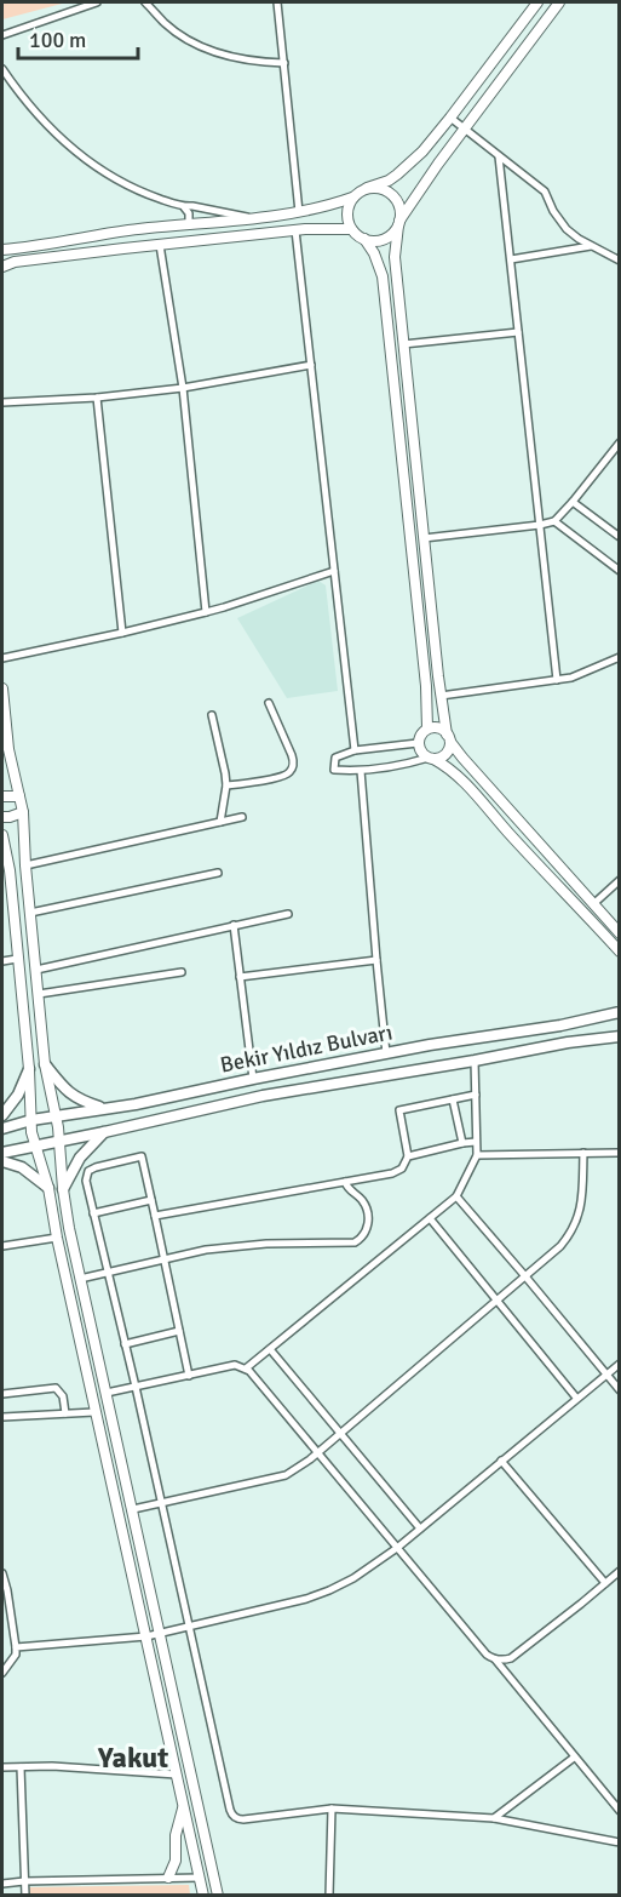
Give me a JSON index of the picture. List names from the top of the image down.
{
  "streets": {
    "main road": ["Bekir Yıldız Bulvarı"]
  },
  "districts": ["Yakut"],
  "scale_bar": "100 m"
}
